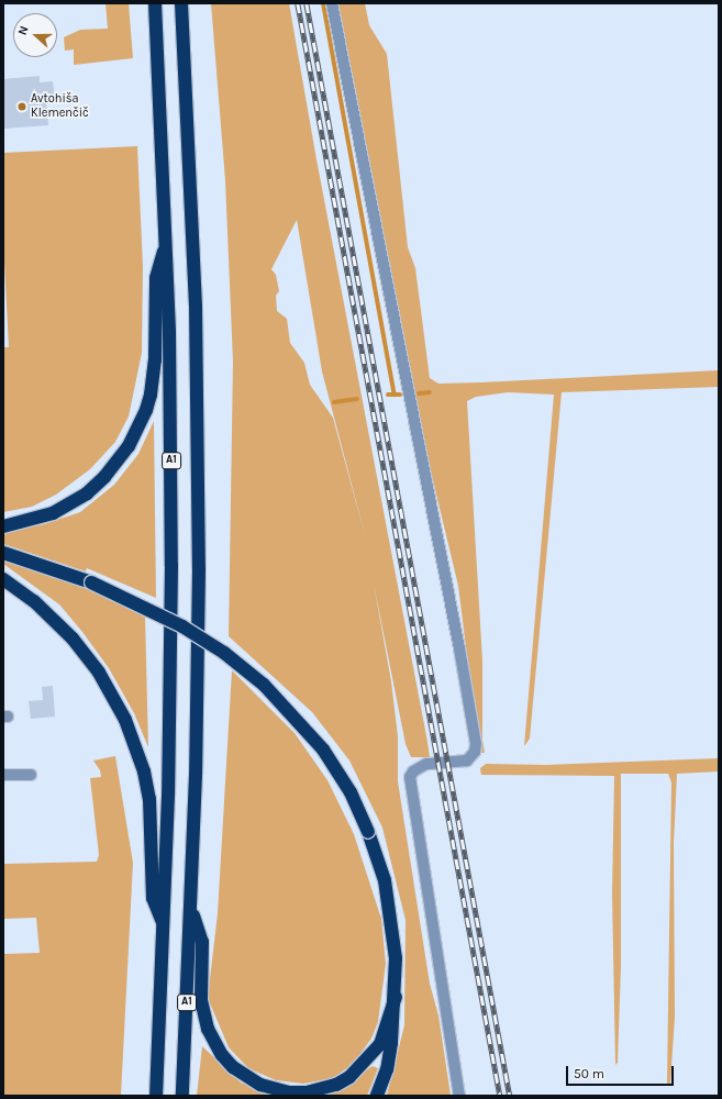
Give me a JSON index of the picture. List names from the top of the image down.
{
  "streets": {
    "highway": ["A1"]
  },
  "places": ["Avtohiša Klemenčič"],
  "scale_bar": "50 m",
  "north": "left"
}
